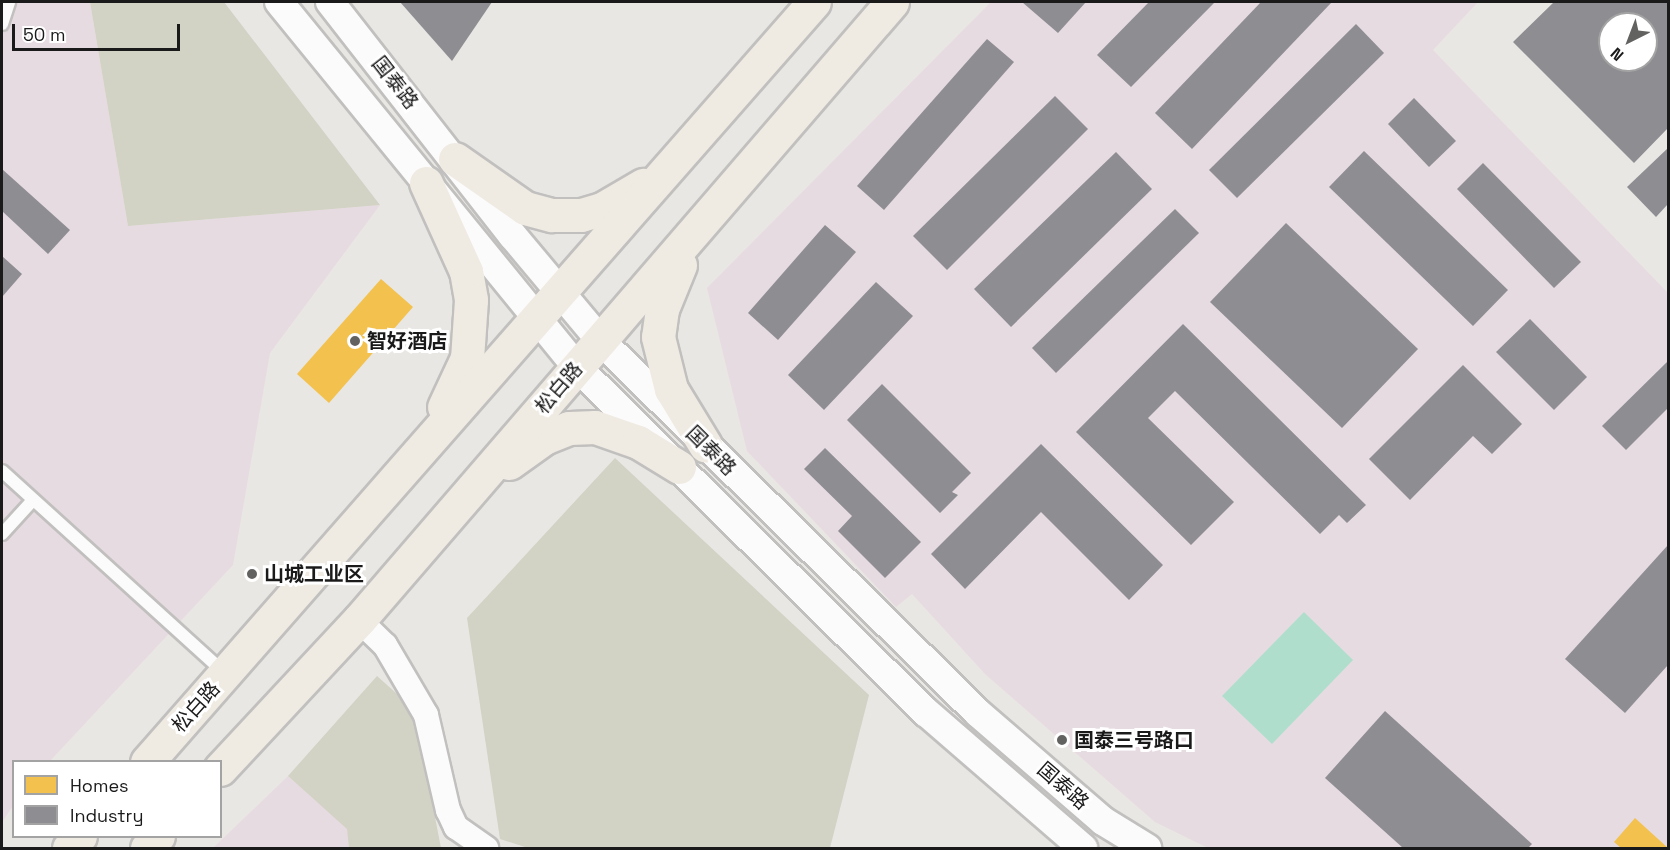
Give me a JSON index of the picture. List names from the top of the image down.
{
  "streets": {
    "main road": ["松白路"],
    "street": ["国泰路"]
  },
  "crossings": [
    ["国泰路", "松白路"]
  ],
  "places": ["智好酒店", "山城工业区", "国泰三号路口"],
  "legend": ["Homes", "Industry"],
  "scale_bar": "50 m",
  "north": "bottom left"
}
